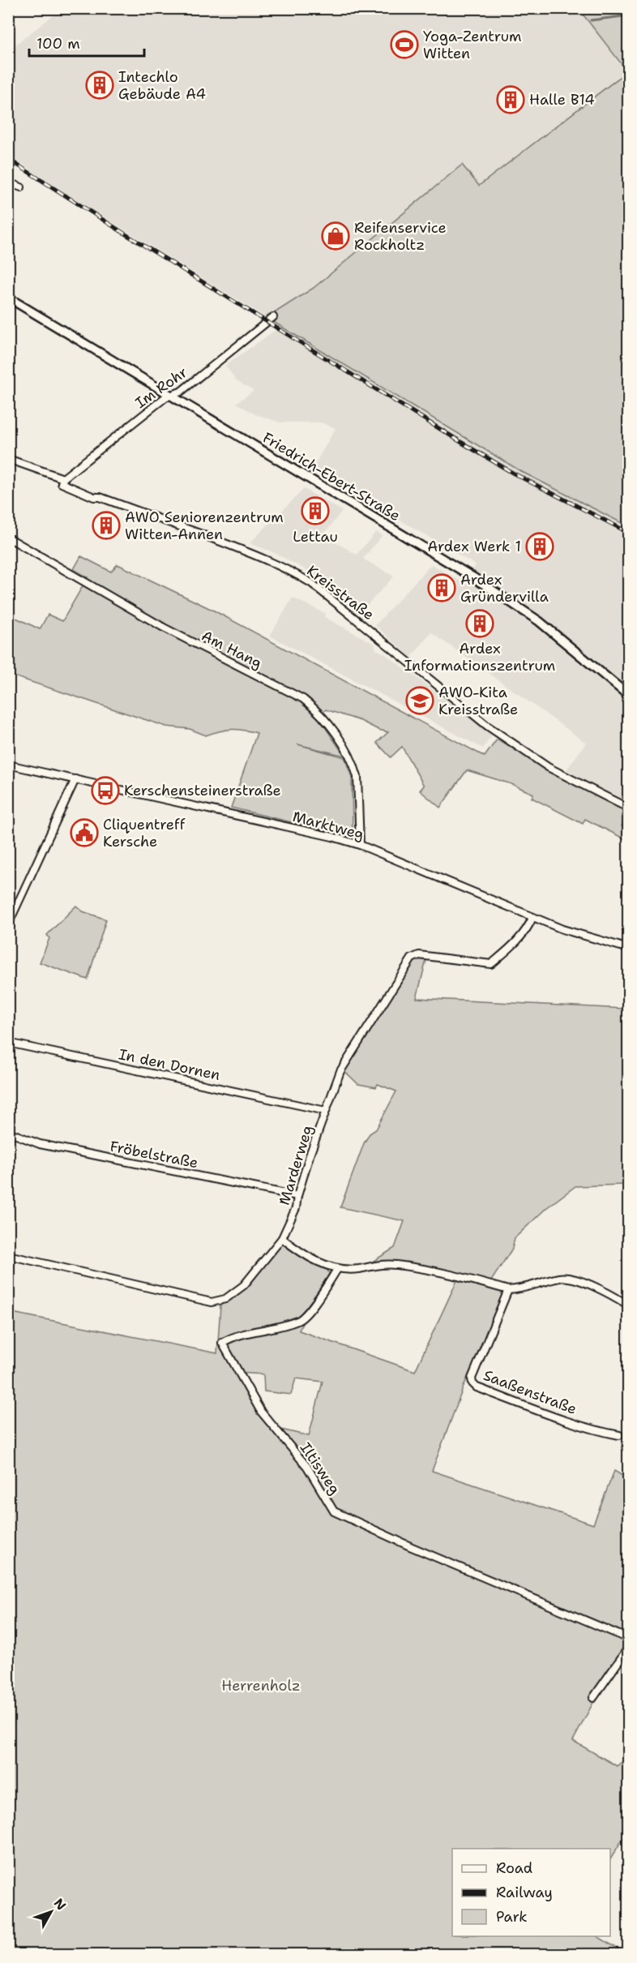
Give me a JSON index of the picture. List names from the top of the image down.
{
  "streets": {
    "street": [
      "Im Rohr",
      "Friedrich-Ebert-Straße",
      "Kreisstraße",
      "Am Hang",
      "Marktweg",
      "In den Dornen",
      "Fröbelstraße",
      "Marderweg",
      "Saaßenstraße",
      "Iltisweg"
    ]
  },
  "crossings": [
    ["Im Rohr", "Friedrich-Ebert-Straße"],
    ["Im Rohr", "Kreisstraße"],
    ["Am Hang", "Marktweg"],
    ["Marktweg", "Marderweg"],
    ["In den Dornen", "Marderweg"],
    ["Fröbelstraße", "Marderweg"]
  ],
  "parks": ["Herrenholz"],
  "places": {
    "sports": ["Yoga-Zentrum Witten"],
    "building": [
      "Intechlo Gebäude A4",
      "Halle B14",
      "Lettau",
      "AWO Seniorenzentrum Witten-Annen",
      "Ardex Werk 1",
      "Ardex Gründervilla",
      "Ardex Informationszentrum"
    ],
    "shop": ["Reifenservice Rockholtz"],
    "school or university": ["AWO-Kita Kreisstraße"],
    "bus stop": ["Kerschensteinerstraße"],
    "public building": ["Cliquentreff Kersche"]
  },
  "legend": ["Road", "Railway", "Park"],
  "scale_bar": "100 m",
  "north": "top right"
}
